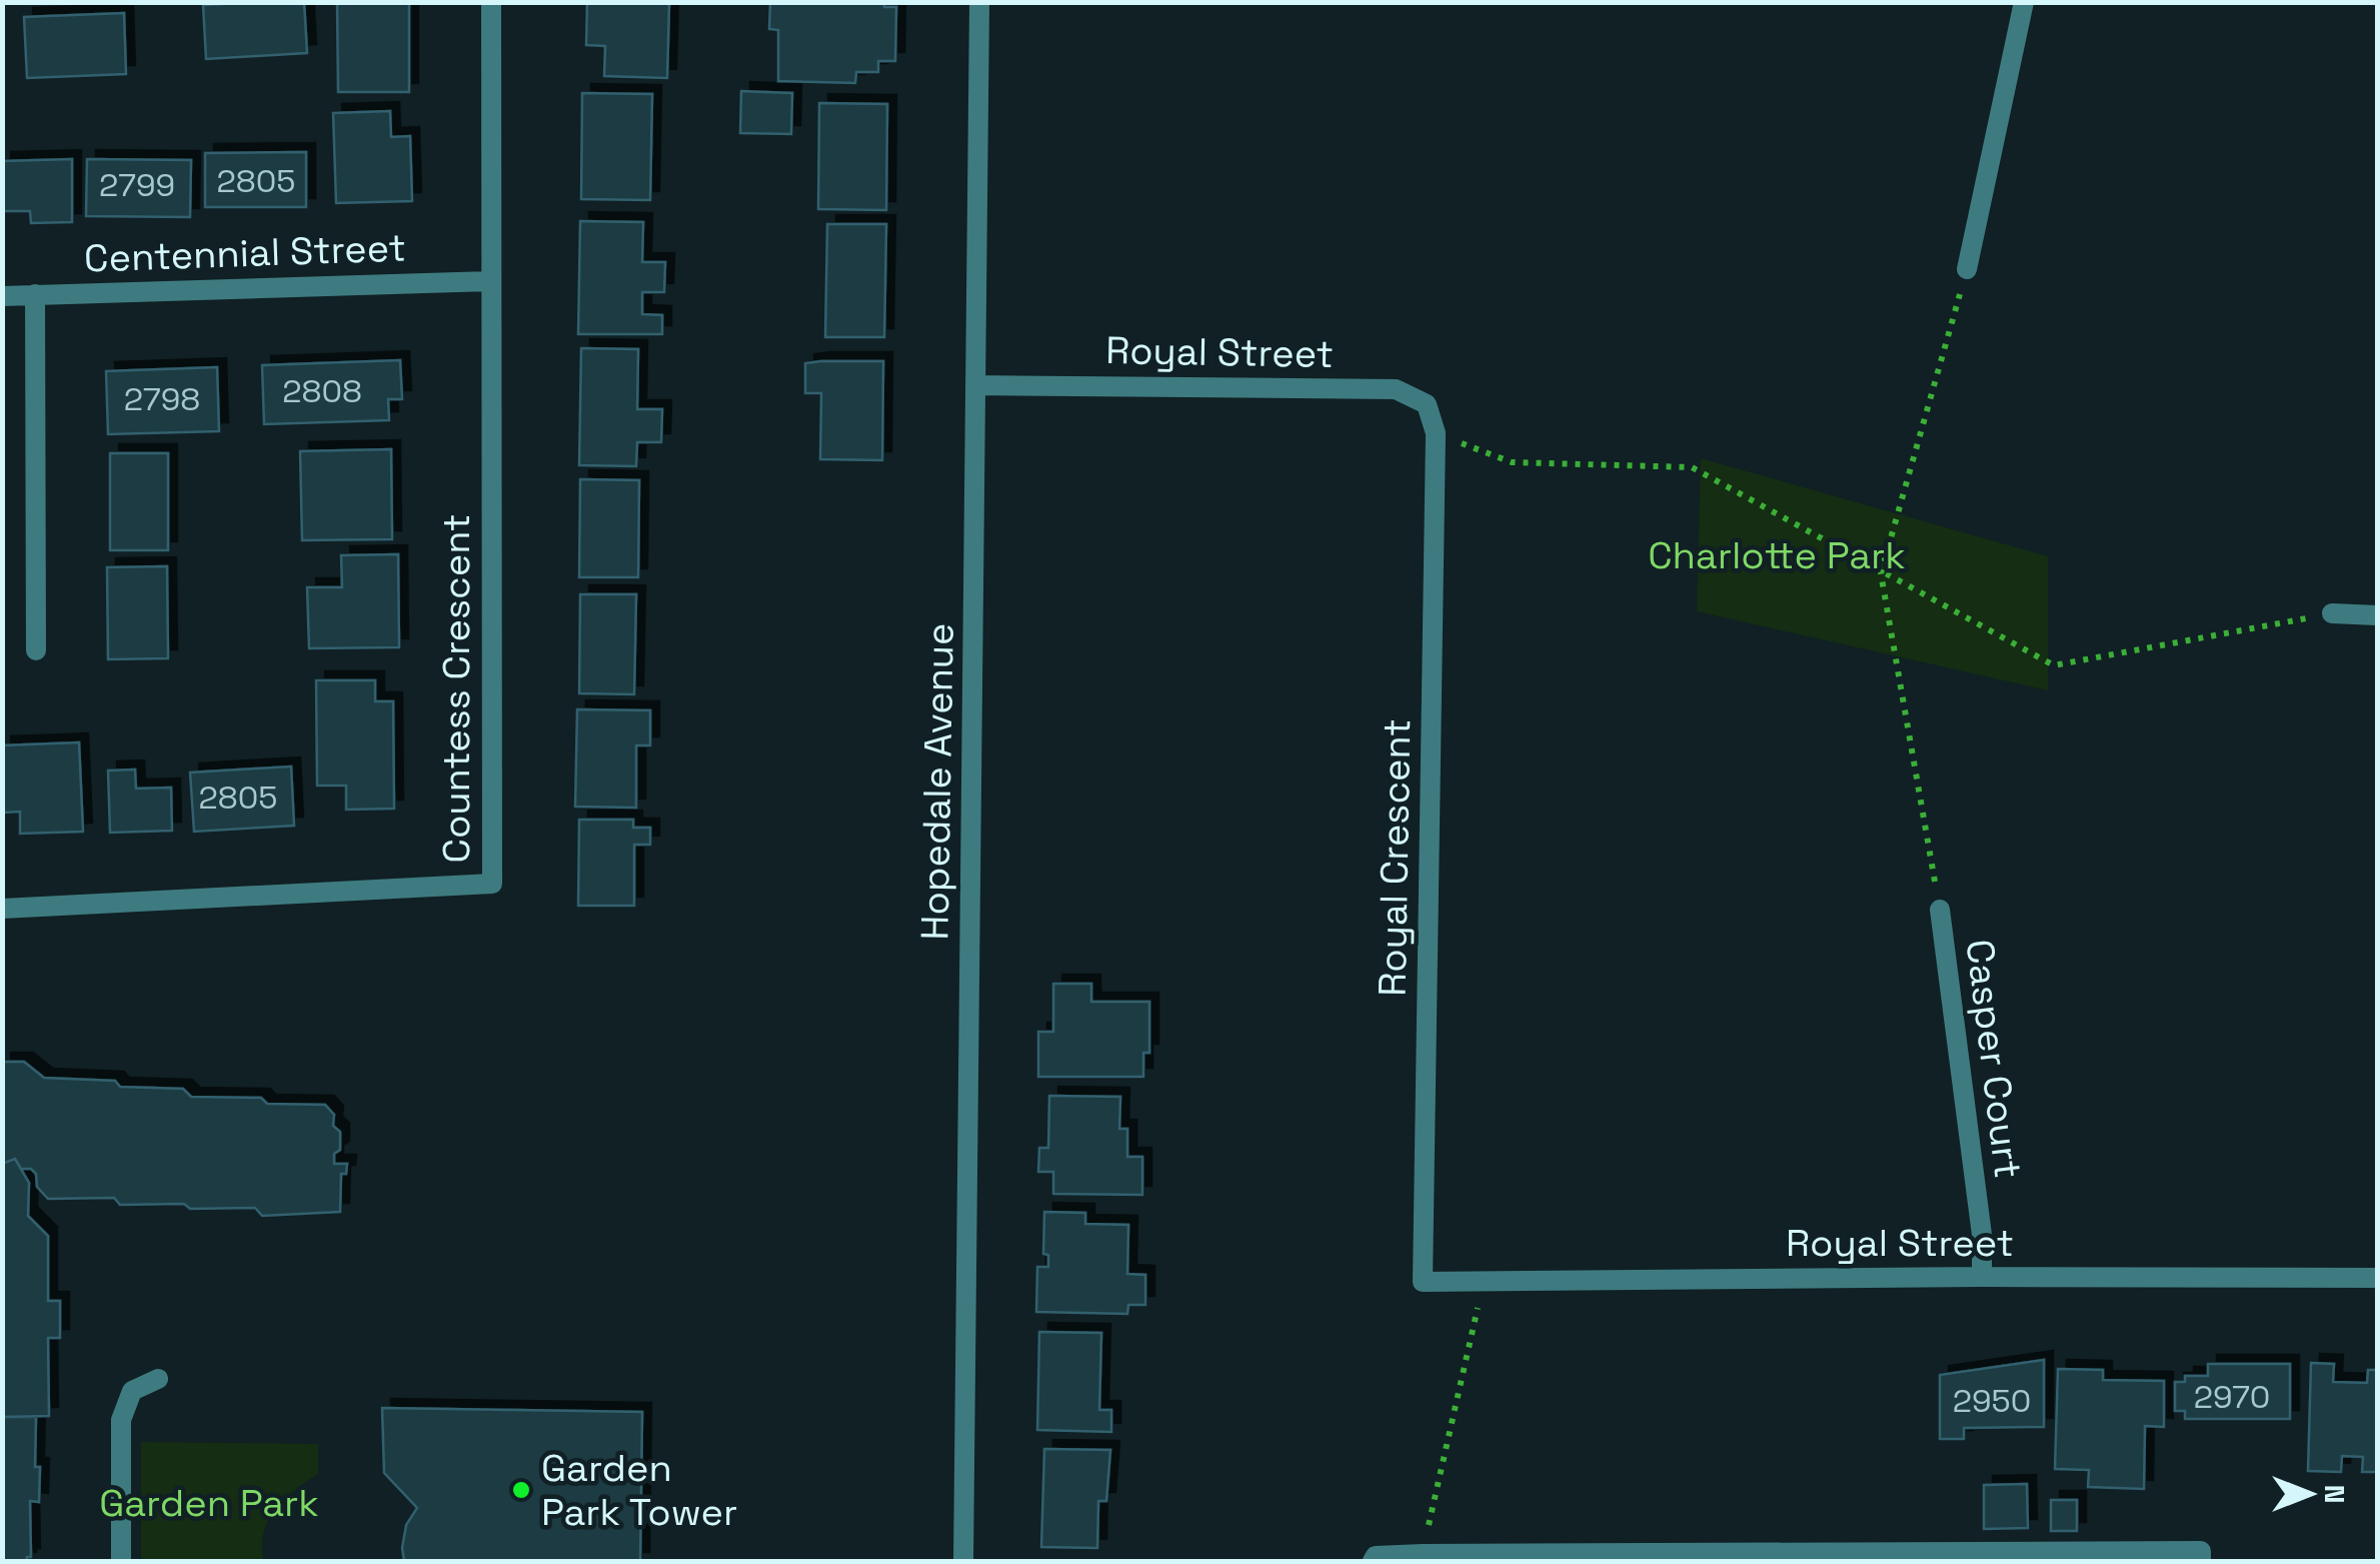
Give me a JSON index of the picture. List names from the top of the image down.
{
  "streets": {
    "street": [
      "Centennial Street",
      "Royal Street",
      "Countess Crescent",
      "Hopedale Avenue",
      "Royal Crescent",
      "Casper Court"
    ]
  },
  "crossings": [
    ["Centennial Street", "Countess Crescent"],
    ["Royal Street", "Hopedale Avenue"],
    ["Royal Street", "Royal Crescent"],
    ["Royal Street", "Casper Court"]
  ],
  "parks": ["Charlotte Park", "Garden Park"],
  "places": ["Garden Park Tower"],
  "house_numbers": [
    "2805",
    "2799",
    "2808",
    "2798",
    "2805",
    "2970",
    "2950"
  ],
  "north": "right"
}
